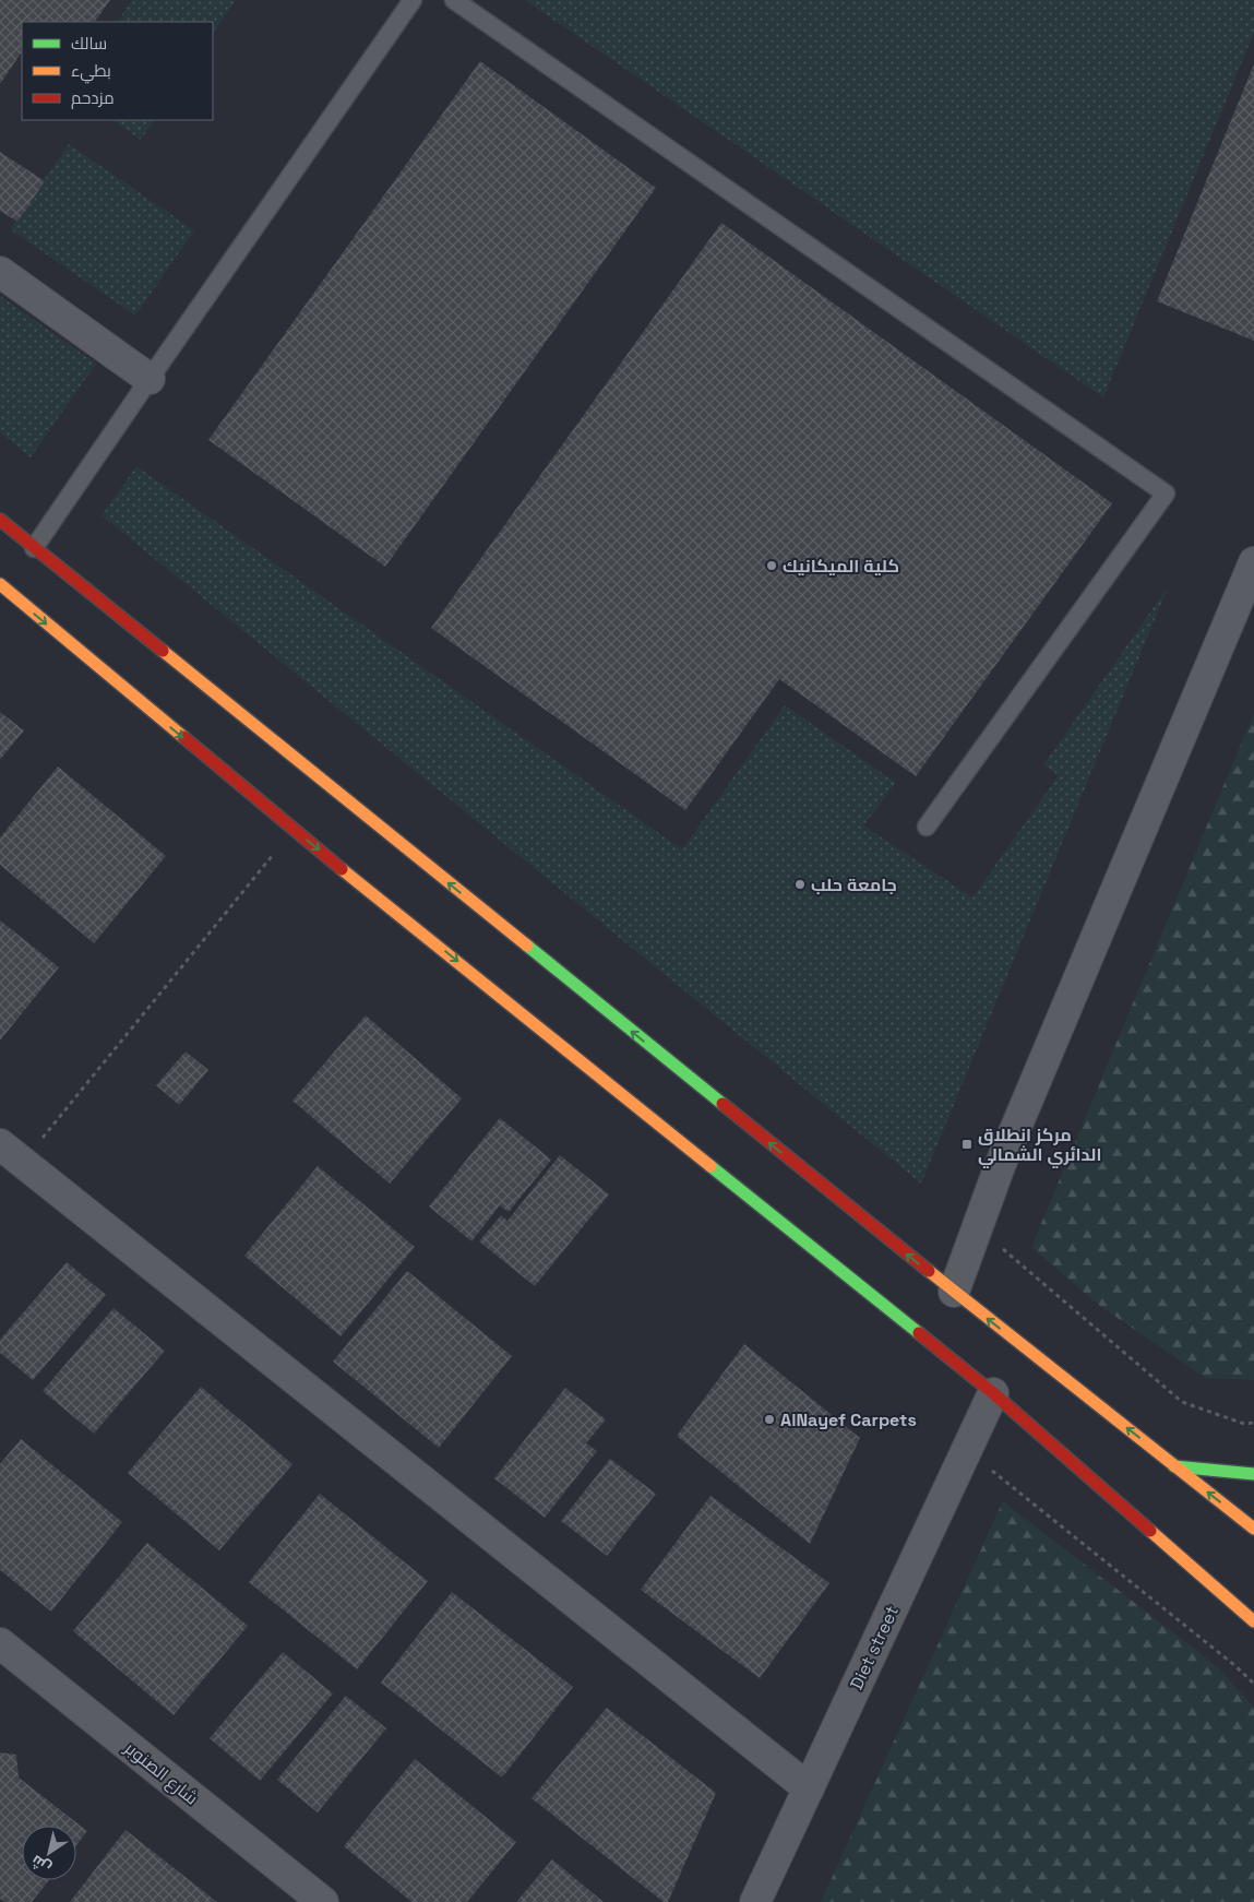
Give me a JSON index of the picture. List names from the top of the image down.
{
  "streets": {
    "street": ["Diet street", "شارع الصنوبر"]
  },
  "places": {
    "other": ["كلية الميكانيك", "جامعة حلب", "AlNayef Carpets"],
    "transit": ["مركز انطلاق الدائري الشمالي"]
  },
  "legend": ["سالك", "بطيء", "مزدحم"],
  "north": "bottom left"
}
